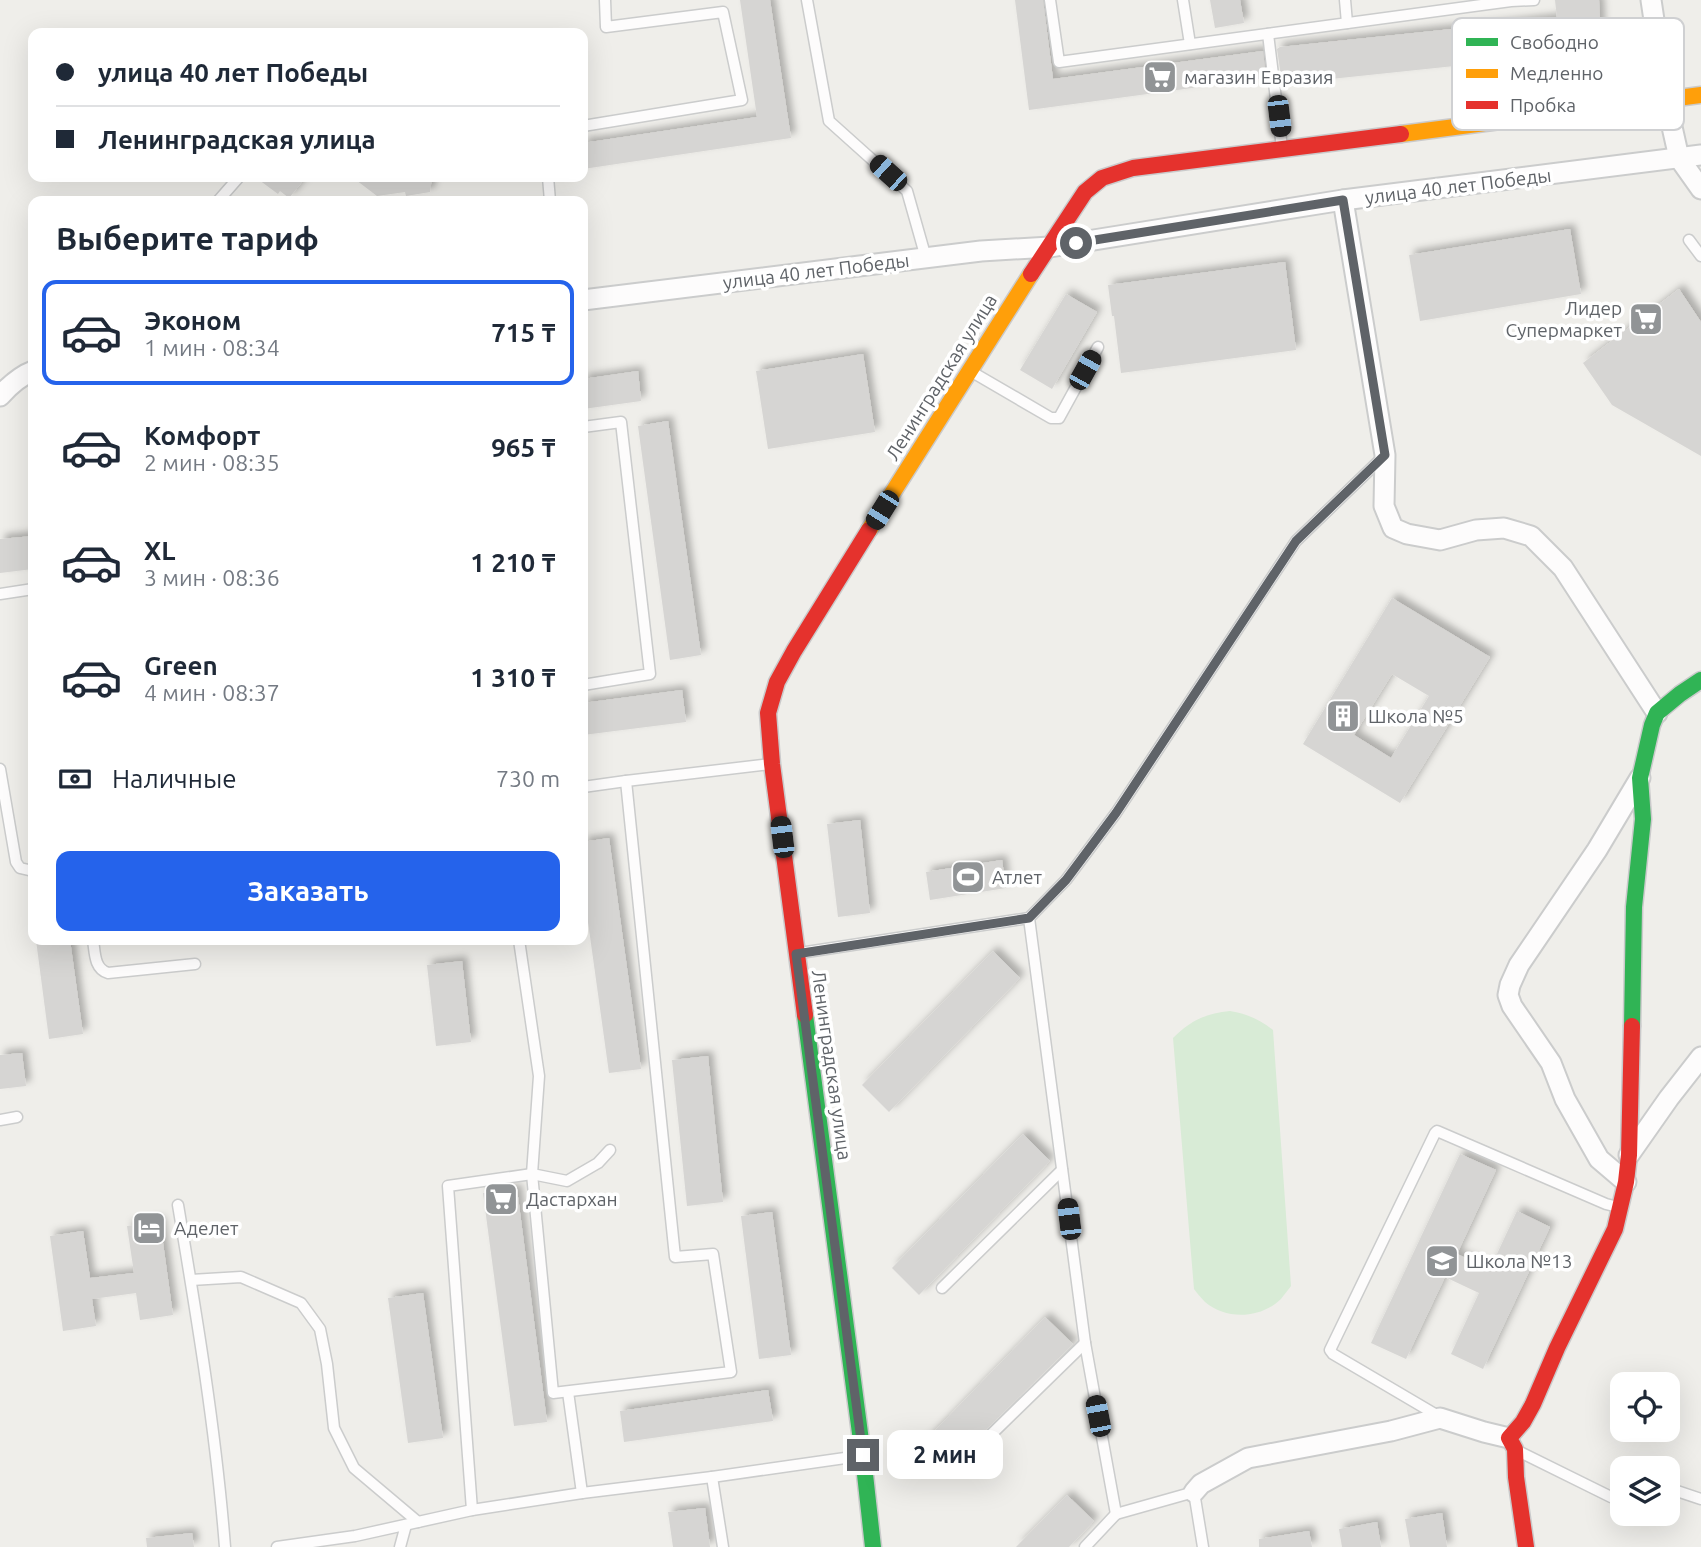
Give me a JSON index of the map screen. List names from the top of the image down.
{
  "streets": {
    "street": ["улица 40 лет Победы", "Ленинградская улица"]
  },
  "crossings": [
    ["улица 40 лет Победы", "Ленинградская улица"]
  ],
  "places": {
    "supermarket": ["магазин Евразия", "Лидер Супермаркет", "Дастархан"],
    "building": ["Школа №5"],
    "sports": ["Атлет"],
    "hotel": ["Аделет"],
    "school or university": ["Школа №13"]
  },
  "legend": ["Свободно", "Медленно", "Пробка"],
  "page": {
    "banner": ["улица 40 лет Победы", "Ленинградская улица"],
    "heading": "Выберите тариф",
    "list": [
      {
        "name": "Эконом",
        "note": "1 мин · 08:34",
        "value": "715 ₸"
      },
      {
        "name": "Комфорт",
        "note": "2 мин · 08:35",
        "value": "965 ₸"
      },
      {
        "name": "XL",
        "note": "3 мин · 08:36",
        "value": "1 210 ₸"
      },
      {
        "name": "Green",
        "note": "4 мин · 08:37",
        "value": "1 310 ₸"
      }
    ],
    "pay": ["Наличные", "730 m"],
    "buttons": "Заказать",
    "bubble": "2 мин"
  }
}
